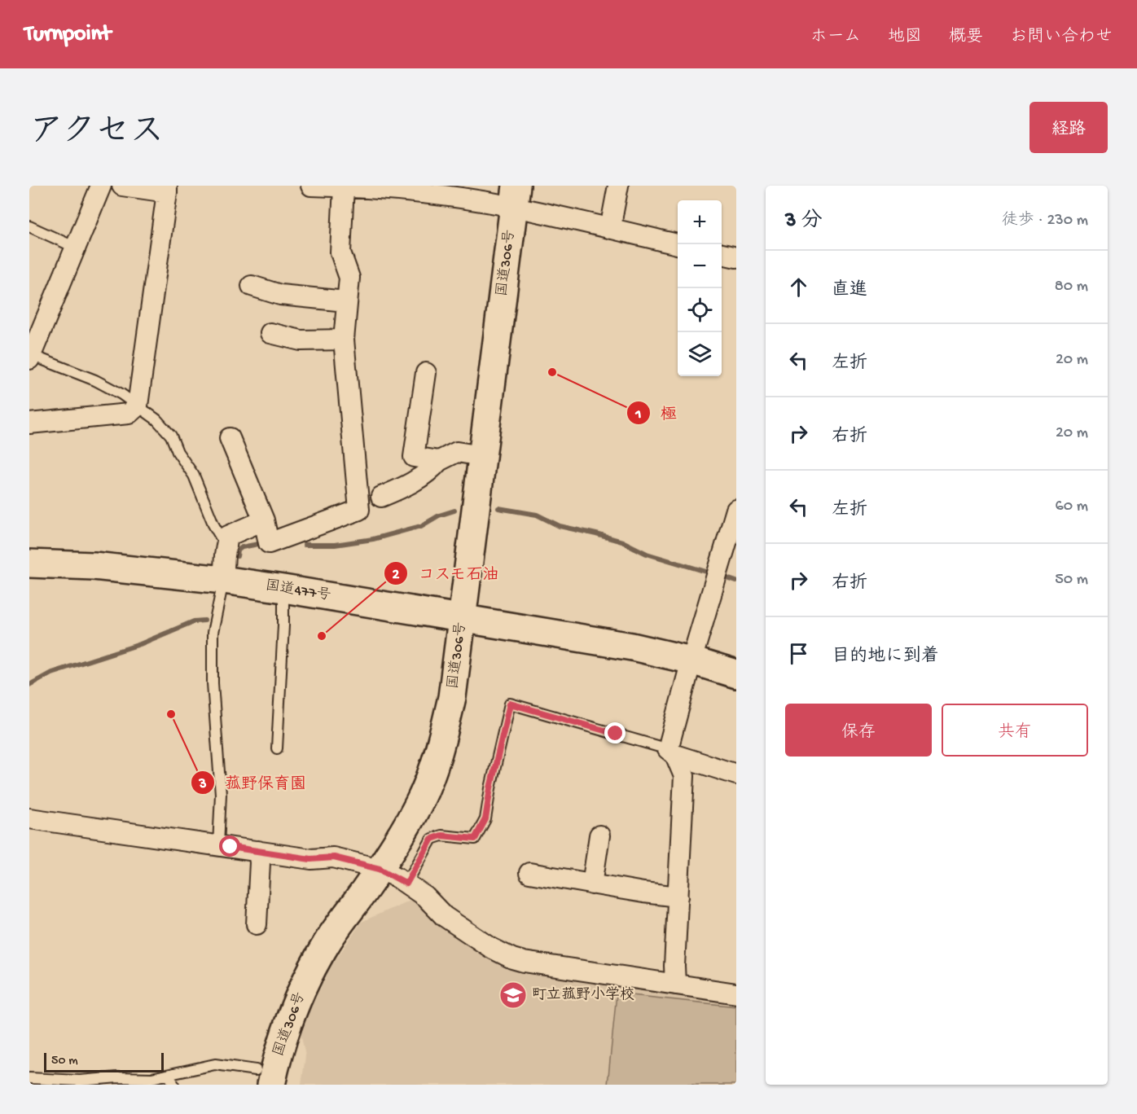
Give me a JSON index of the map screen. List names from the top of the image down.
{
  "streets": {
    "highway": ["国道306号", "国道477号"]
  },
  "crossings": [
    ["国道306号", "国道477号"]
  ],
  "places": {
    "other": ["極", "コスモ石油", "菰野保育園"],
    "school or university": ["町立菰野小学校"]
  },
  "scale_bar": "50 m",
  "page": {
    "header": "Turnpoint",
    "nav": [
      "ホーム",
      "地図",
      "概要",
      "お問い合わせ"
    ],
    "title": "アクセス",
    "buttons": [
      "経路",
      ["保存", "共有"]
    ],
    "heading": ["3 分", "徒歩 · 230 m"],
    "map_buttons": ["+", "−"],
    "list": [
      ["直進", "80 m"],
      ["左折", "20 m"],
      ["右折", "20 m"],
      ["左折", "60 m"],
      ["右折", "50 m"],
      "目的地に到着"
    ],
    "scale": "50 m"
  }
}
